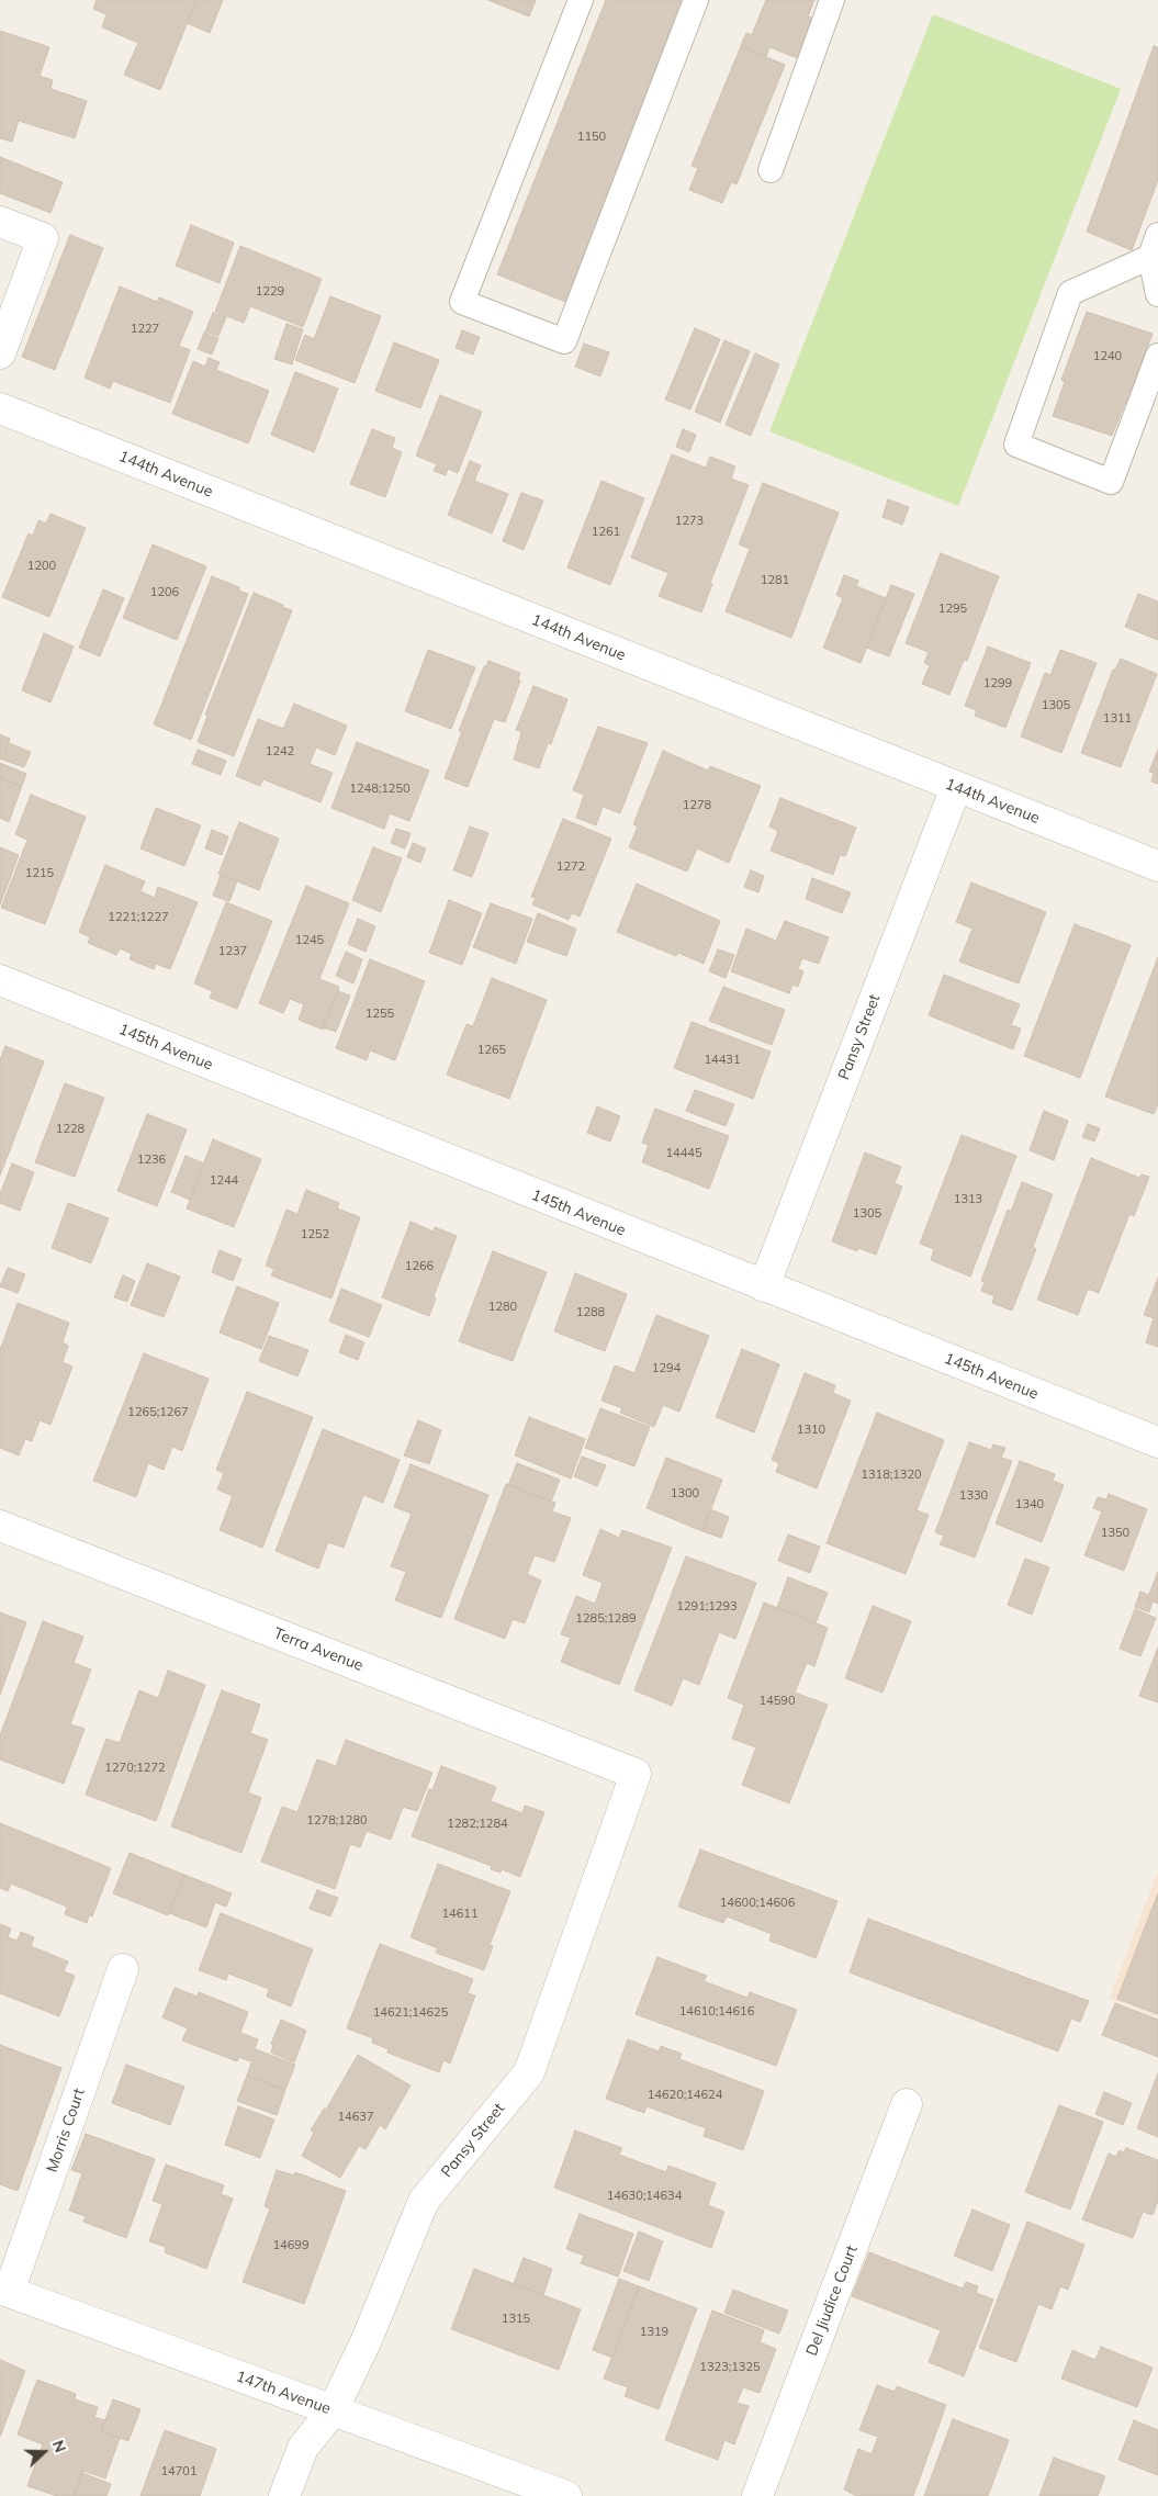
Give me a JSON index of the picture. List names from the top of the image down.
{
  "streets": {
    "street": [
      "144th Avenue",
      "Pansy Street",
      "145th Avenue",
      "Terra Avenue",
      "Morris Court",
      "Del Jiudice Court",
      "147th Avenue"
    ]
  },
  "crossings": [
    ["144th Avenue", "Pansy Street"],
    ["Pansy Street", "145th Avenue"],
    ["Pansy Street", "Terra Avenue"],
    ["Pansy Street", "147th Avenue"],
    ["Morris Court", "147th Avenue"]
  ],
  "house_numbers": [
    "1150",
    "1229",
    "1227",
    "1240",
    "1273",
    "1261",
    "1200",
    "1281",
    "1206",
    "1295",
    "1299",
    "1305",
    "1311",
    "1242",
    "1248;1250",
    "1278",
    "1272",
    "1215",
    "1221;1227",
    "1245",
    "1237",
    "1255",
    "1265",
    "14431",
    "1228",
    "14445",
    "1236",
    "1244",
    "1313",
    "1305",
    "1252",
    "1266",
    "1280",
    "1288",
    "1294",
    "1265;1267",
    "1310",
    "1318;1320",
    "1300",
    "1330",
    "1340",
    "1350",
    "1291;1293",
    "1285;1289",
    "14590",
    "1270;1272",
    "1278;1280",
    "1282;1284",
    "14600;14606",
    "14611",
    "14610;14616",
    "14621;14625",
    "14620;14624",
    "14637",
    "14630;14634",
    "14699",
    "1315",
    "1319",
    "1323;1325",
    "14701"
  ],
  "north": "right"
}
